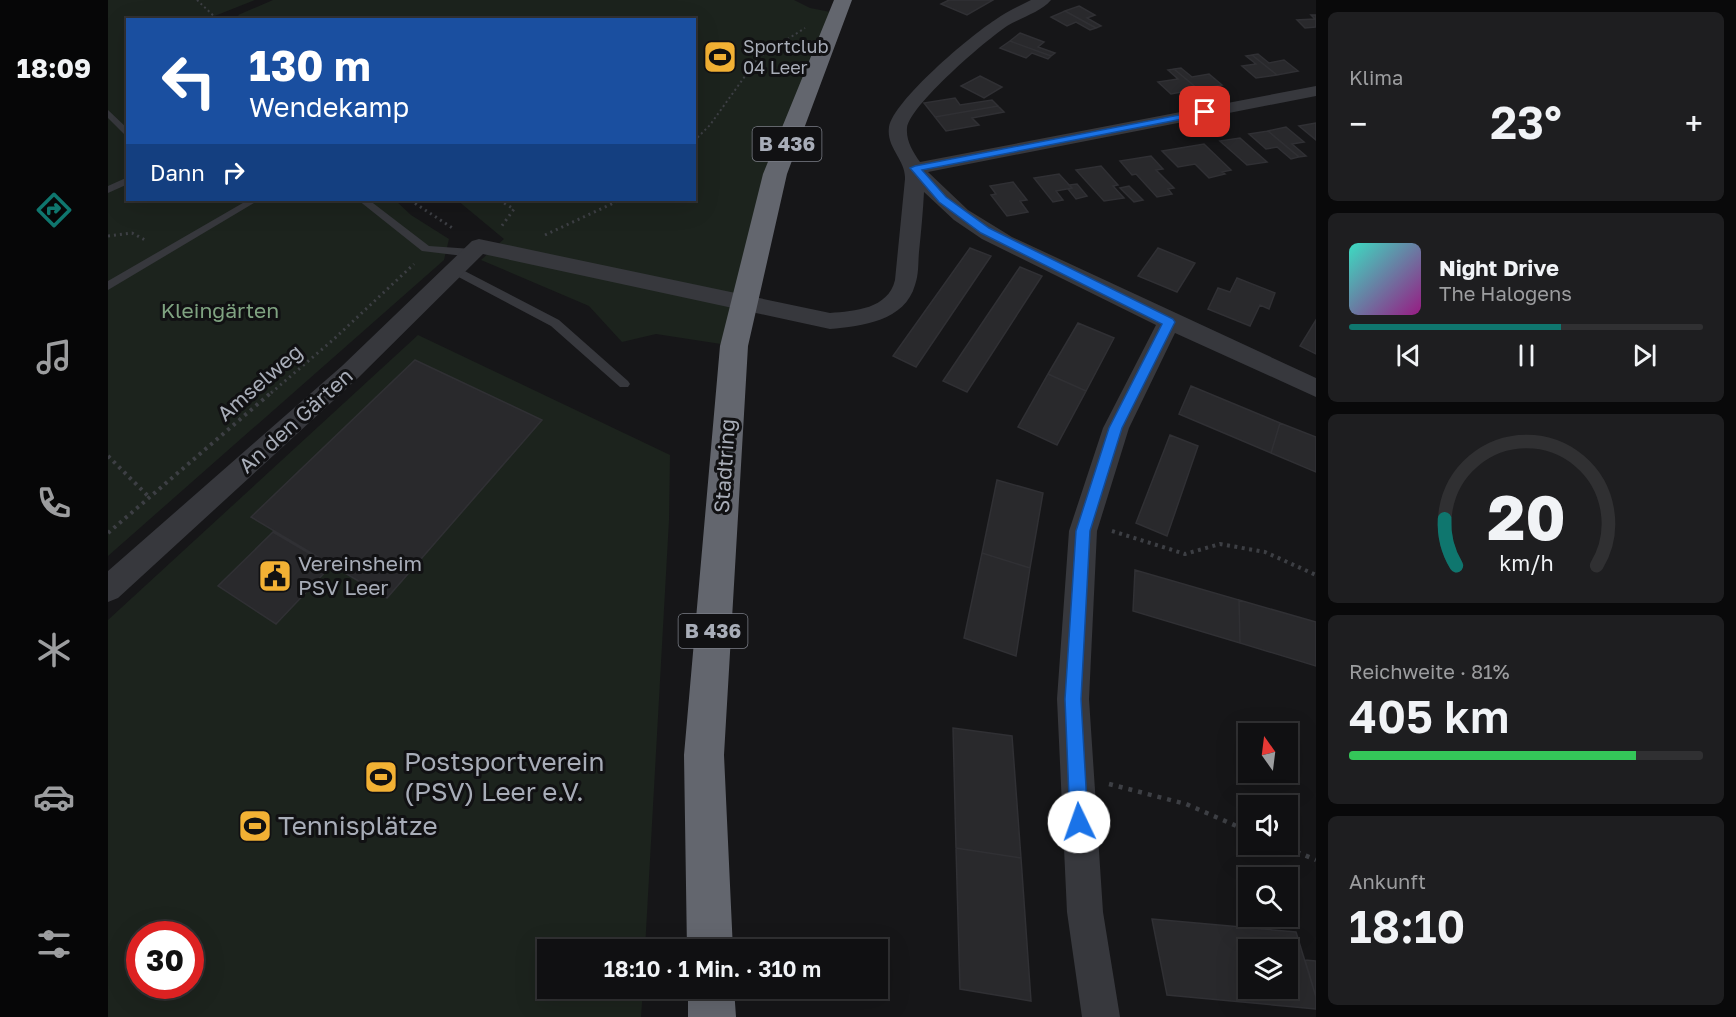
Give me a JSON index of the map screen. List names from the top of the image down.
{
  "streets": {
    "highway": ["B 436", "Stadtring"],
    "street": ["An den Gärten"],
    "path": ["Amselweg"]
  },
  "parks": ["Kleingärten"],
  "places": {
    "sports": ["Sportclub 04 Leer", "Postsportverein (PSV) Leer e.V.", "Tennisplätze"],
    "public building": ["Vereinsheim PSV Leer"]
  },
  "north": "top",
  "page": {
    "tabs": "18:09",
    "tile": [
      "Klima",
      ["Reichweite · 81%", "405 km"],
      ["Ankunft", "18:10"]
    ],
    "turn": ["130 m", "Wendekamp"],
    "heat": ["−", "23°", "+"],
    "then": "Dann",
    "song": ["Night Drive", "The Halogens"],
    "limit": "30",
    "trip": "18:10 · 1 Min. · 310 m",
    "gauge": ["20", "km/h"]
  }
}
